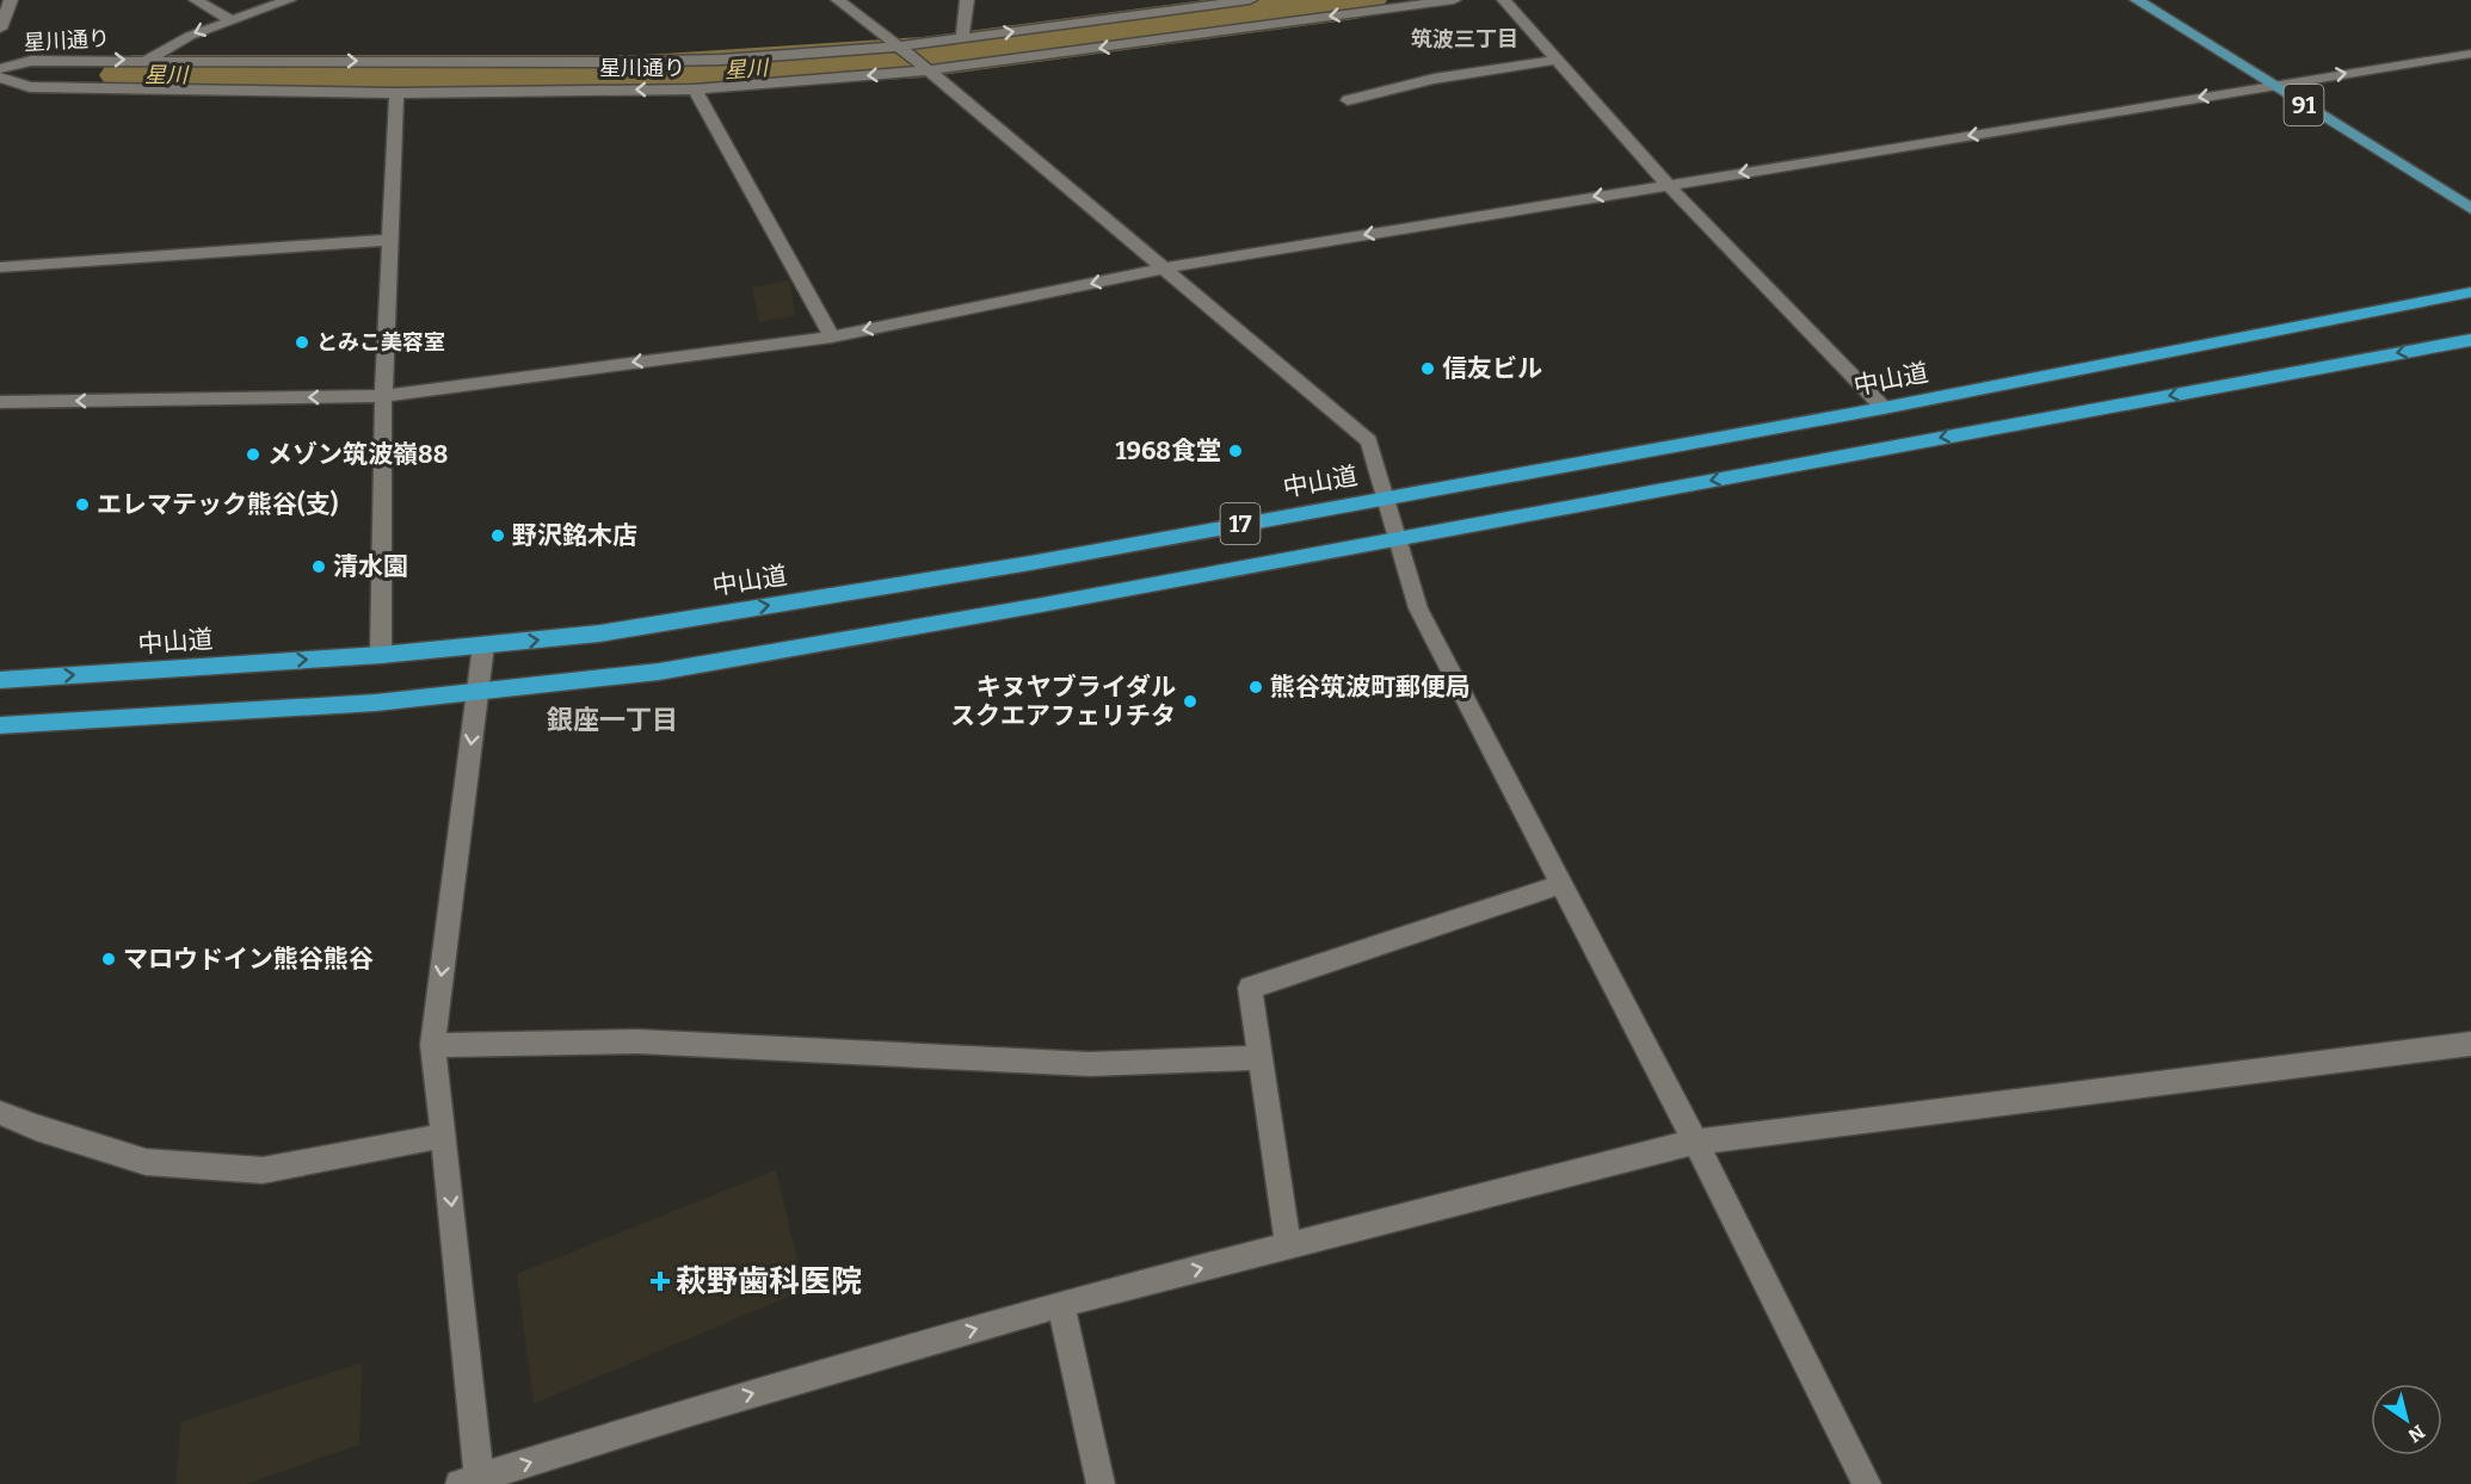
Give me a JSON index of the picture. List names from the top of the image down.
{
  "streets": {
    "highway": ["中山道", "17"],
    "main road": ["91"],
    "street": ["星川通り"]
  },
  "districts": ["筑波三丁目", "銀座一丁目"],
  "water": ["星川"],
  "places": {
    "other": [
      "とみこ美容室",
      "信友ビル",
      "1968食堂",
      "メゾン筑波嶺88",
      "エレマテック熊谷(支)",
      "野沢銘木店",
      "清水園",
      "熊谷筑波町郵便局",
      "キヌヤブライダル スクエアフェリチタ",
      "マロウドイン熊谷熊谷"
    ],
    "health": ["萩野歯科医院"]
  },
  "north": "bottom right"
}
